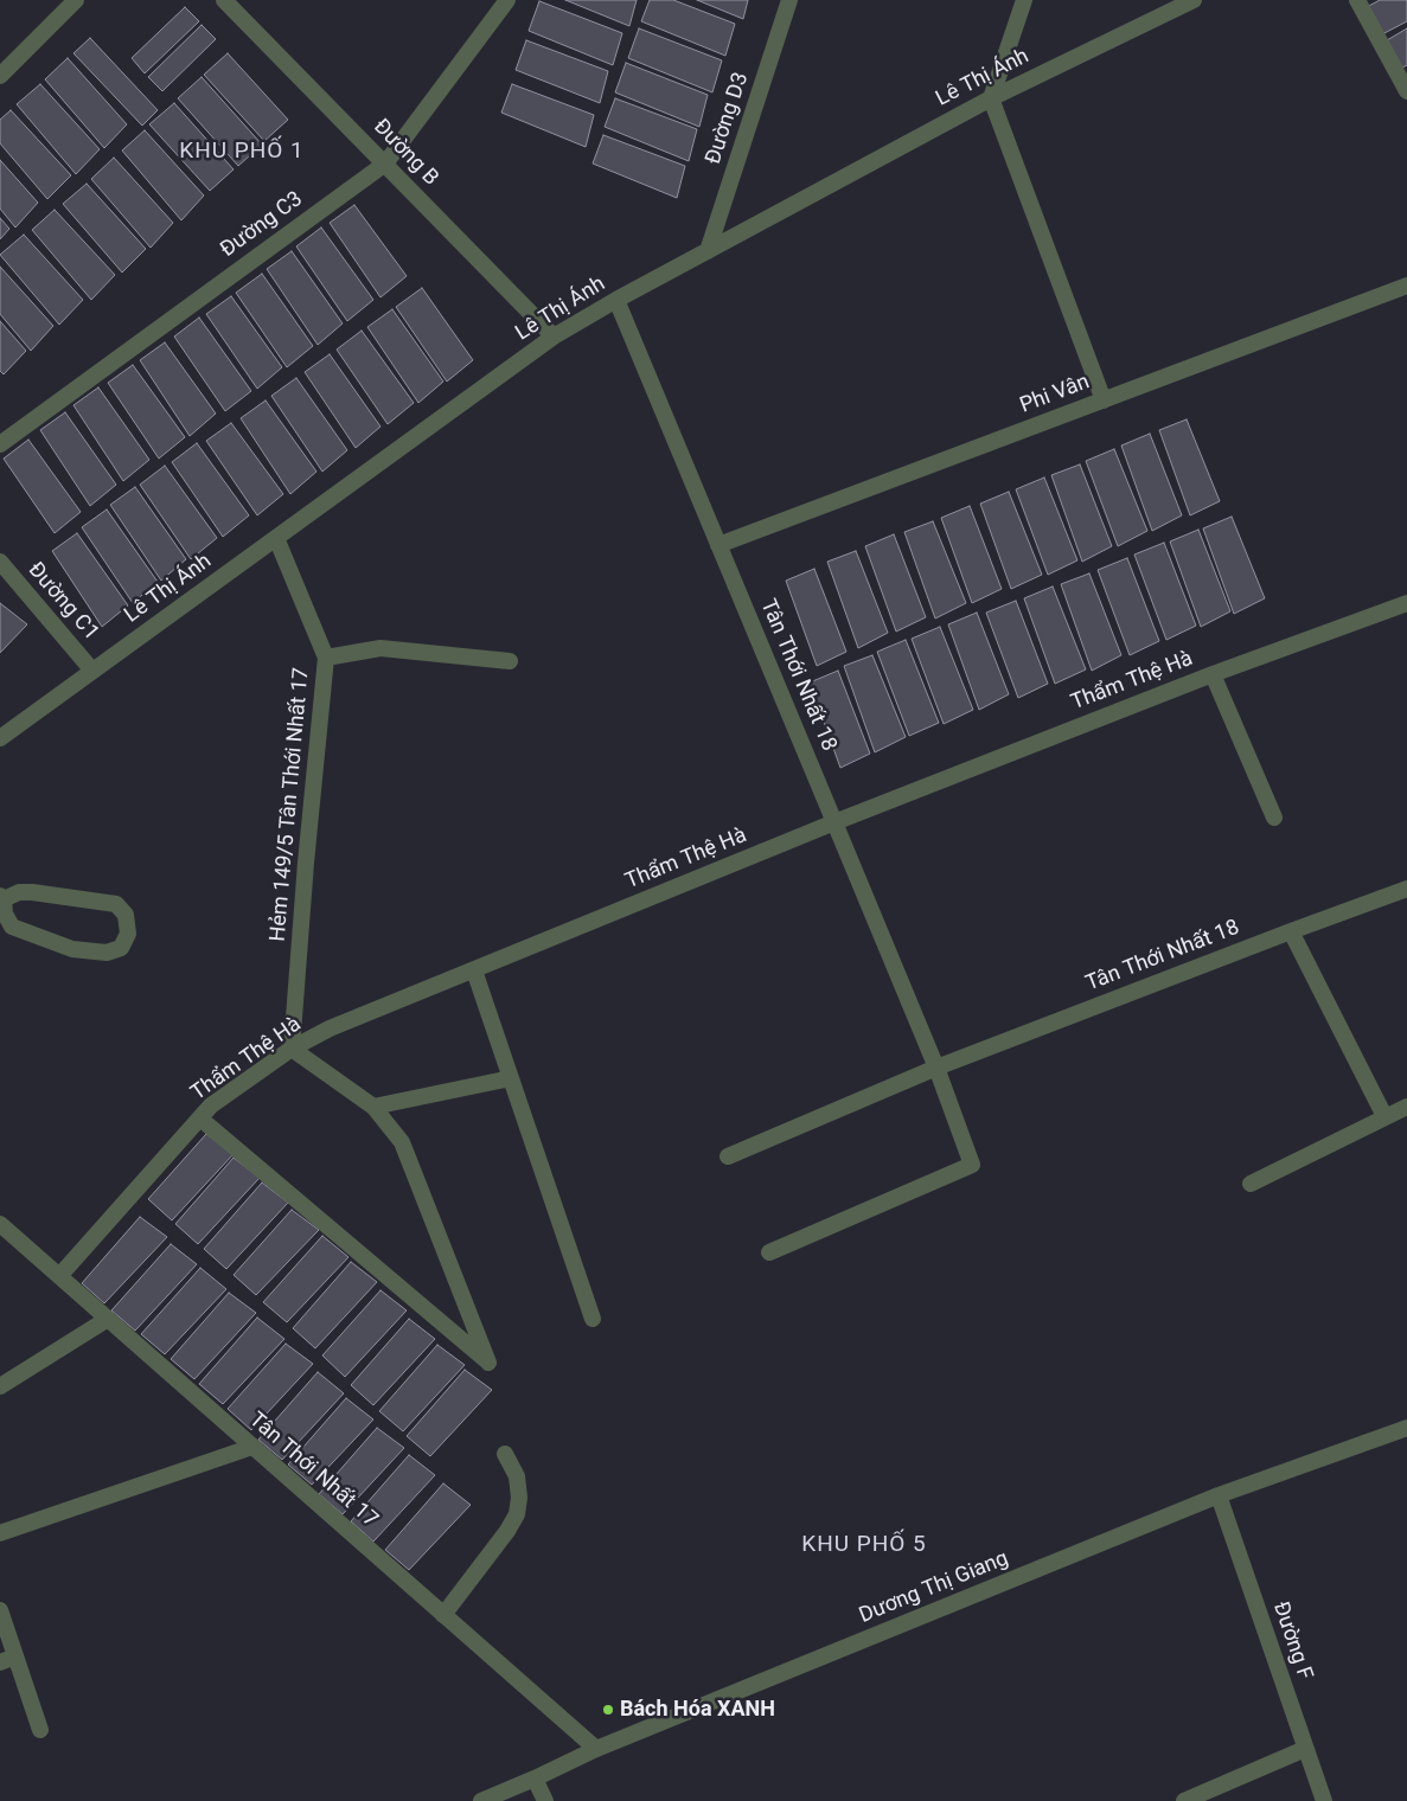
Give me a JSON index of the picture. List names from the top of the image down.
{
  "streets": {
    "street": [
      "Lê Thị Ánh",
      "Đường D3",
      "Đường B",
      "Đường C3",
      "Phi Vân",
      "Đường C1",
      "Tân Thới Nhất 18",
      "Thẩm Thệ Hà",
      "Hẻm 149/5 Tân Thới Nhất 17",
      "Tân Thới Nhất 17",
      "Dương Thị Giang",
      "Đường F"
    ]
  },
  "crossings": [
    ["Lê Thị Ánh", "Đường D3"],
    ["Lê Thị Ánh", "Đường B"],
    ["Lê Thị Ánh", "Đường C1"],
    ["Lê Thị Ánh", "Tân Thới Nhất 18"],
    ["Lê Thị Ánh", "Hẻm 149/5 Tân Thới Nhất 17"],
    ["Đường B", "Đường C3"],
    ["Phi Vân", "Tân Thới Nhất 18"],
    ["Tân Thới Nhất 18", "Thẩm Thệ Hà"],
    ["Thẩm Thệ Hà", "Hẻm 149/5 Tân Thới Nhất 17"],
    ["Thẩm Thệ Hà", "Tân Thới Nhất 17"],
    ["Tân Thới Nhất 17", "Dương Thị Giang"],
    ["Dương Thị Giang", "Đường F"]
  ],
  "districts": ["KHU PHỐ 1", "KHU PHỐ 5"],
  "places": ["Bách Hóa XANH"]
}
